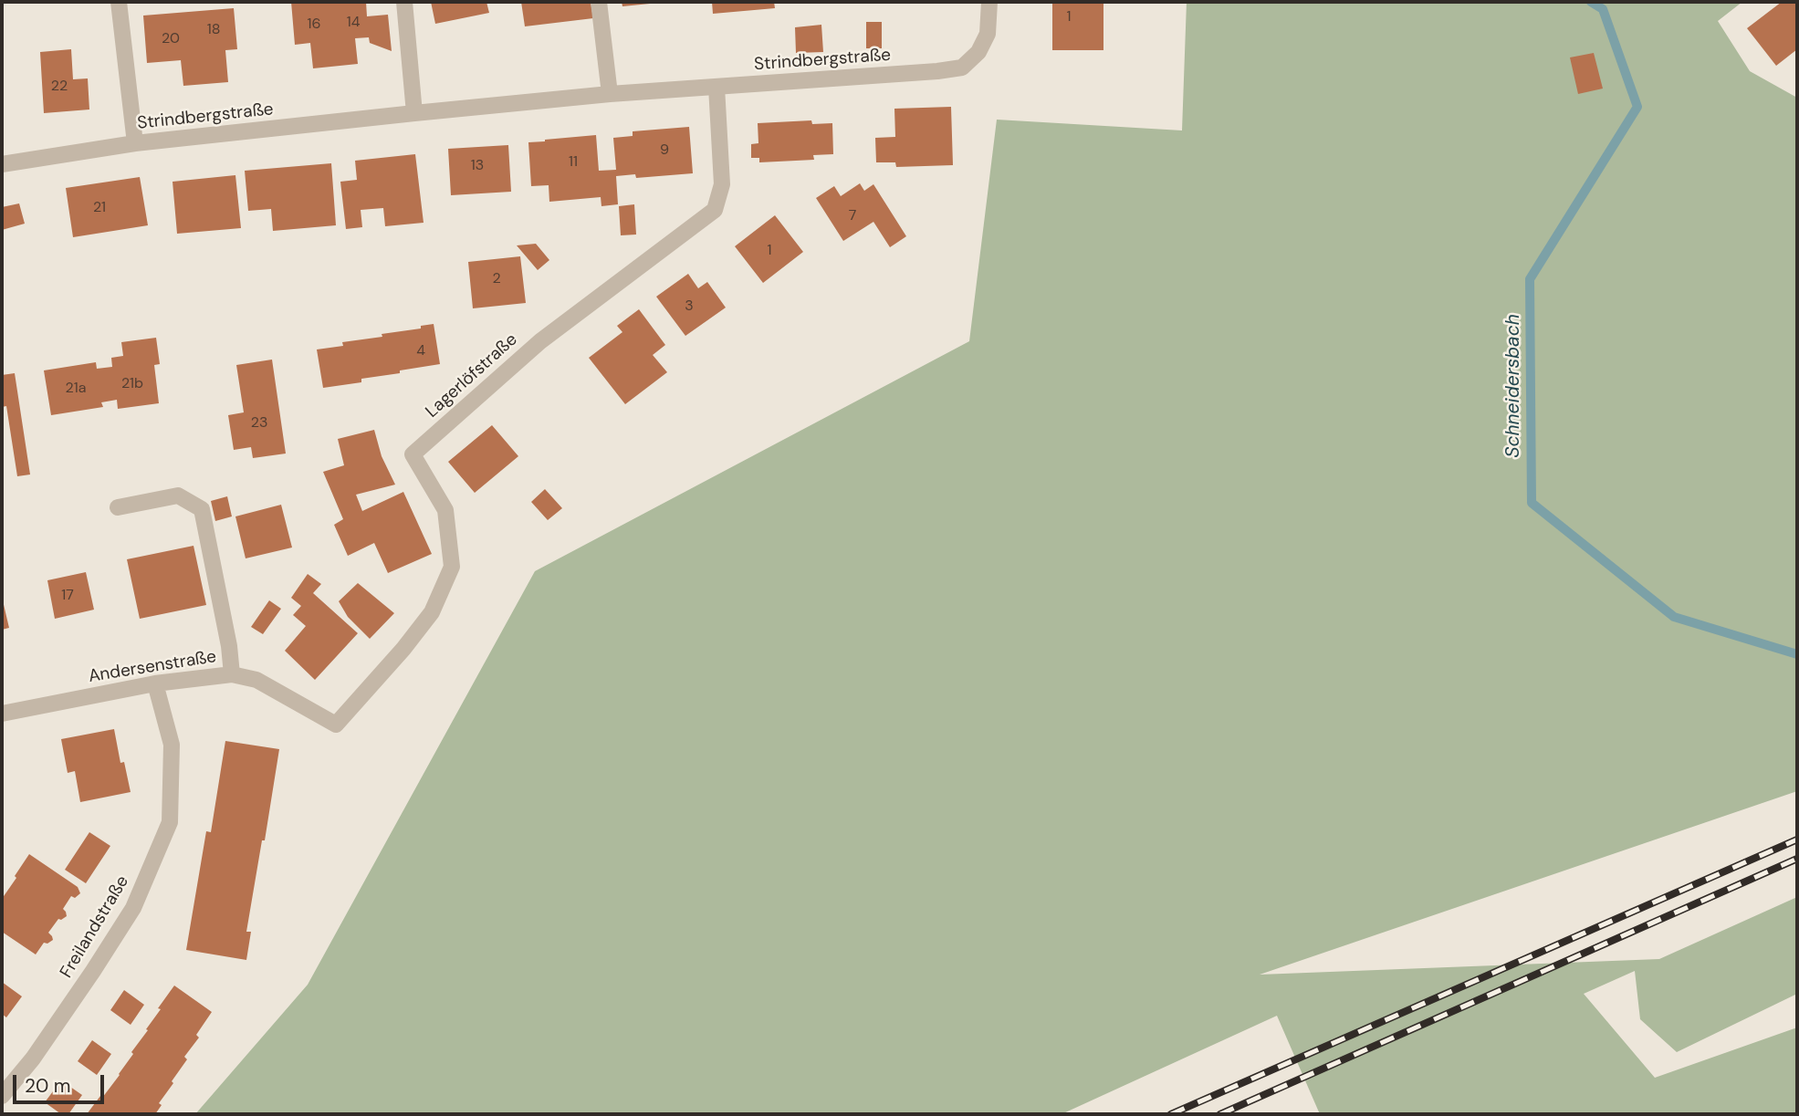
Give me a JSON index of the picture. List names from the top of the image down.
{
  "streets": {
    "street": [
      "Strindbergstraße",
      "Lagerlöfstraße",
      "Andersenstraße",
      "Freilandstraße"
    ]
  },
  "crossings": [
    ["Strindbergstraße", "Lagerlöfstraße"],
    ["Lagerlöfstraße", "Andersenstraße"],
    ["Andersenstraße", "Freilandstraße"]
  ],
  "water": ["Schneidersbach"],
  "house_numbers": [
    "1",
    "14",
    "16",
    "18",
    "20",
    "22",
    "9",
    "11",
    "13",
    "21",
    "7",
    "1",
    "2",
    "3",
    "4",
    "21b",
    "21a",
    "23",
    "17"
  ],
  "scale_bar": "20 m"
}
